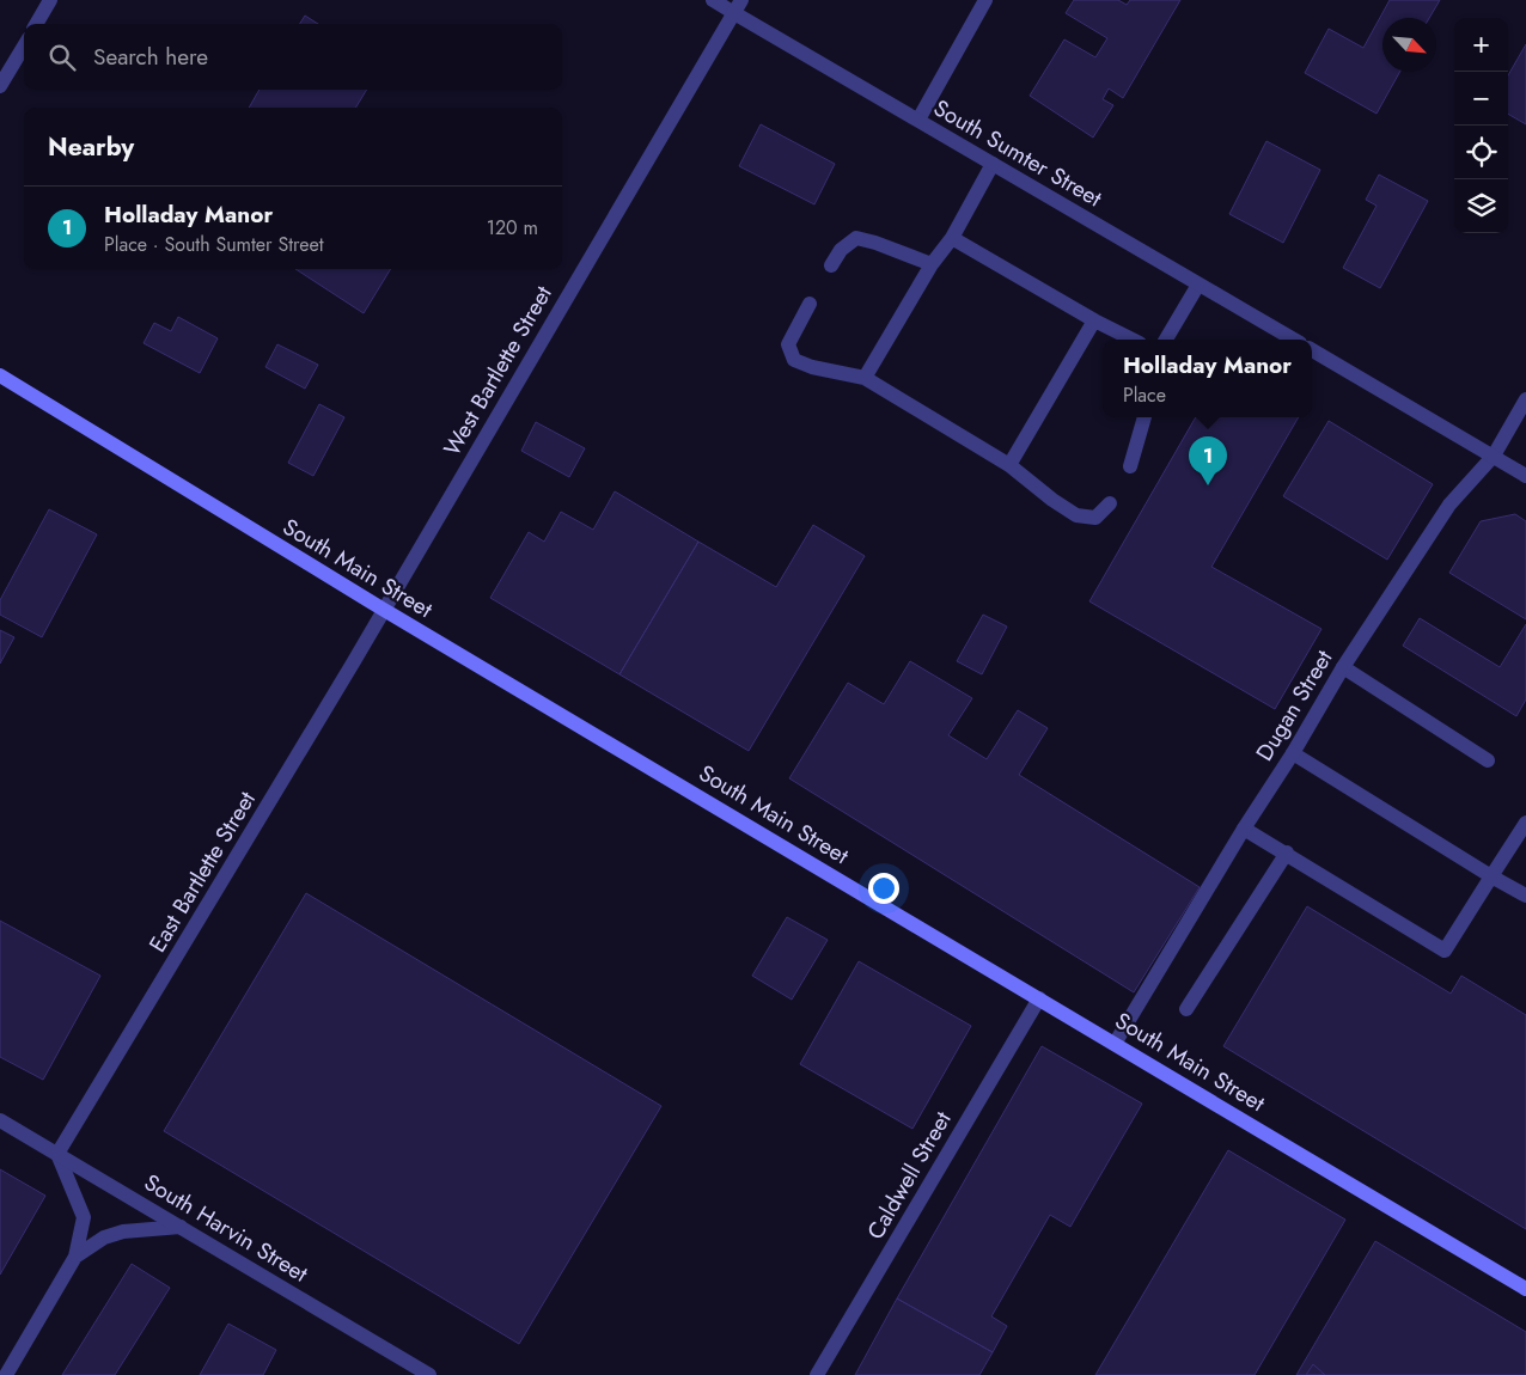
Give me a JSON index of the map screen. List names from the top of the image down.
{
  "streets": {
    "main road": ["South Main Street"],
    "street": [
      "South Sumter Street",
      "West Bartlette Street",
      "Dugan Street",
      "East Bartlette Street",
      "Caldwell Street",
      "South Harvin Street"
    ]
  },
  "crossings": [
    ["South Sumter Street", "West Bartlette Street"],
    ["West Bartlette Street", "South Main Street"],
    ["West Bartlette Street", "East Bartlette Street"],
    ["South Main Street", "Dugan Street"],
    ["South Main Street", "East Bartlette Street"],
    ["South Main Street", "Caldwell Street"],
    ["East Bartlette Street", "South Harvin Street"]
  ],
  "north": "bottom right",
  "page": {
    "map_buttons": ["+", "−"],
    "search": "Search here",
    "heading": "Nearby",
    "list": [
      {
        "mark": "1",
        "name": "Holladay Manor",
        "note": "Place · South Sumter Street",
        "value": "120 m"
      }
    ],
    "popup": ["Holladay Manor", "Place"],
    "pins": "1"
  }
}
